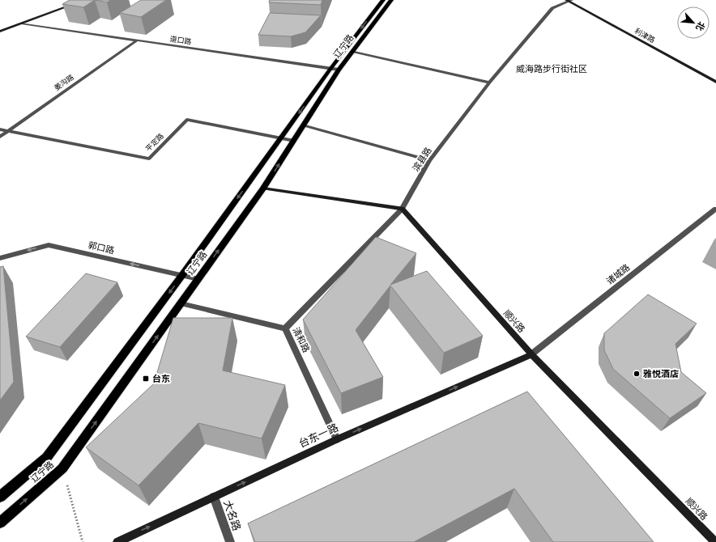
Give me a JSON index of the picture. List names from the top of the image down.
{
  "streets": {
    "main road": ["辽宁路"],
    "street": [
      "利津路",
      "道口路",
      "姜沟路",
      "平定路",
      "滨县路",
      "郭口路",
      "诸城路",
      "顺兴路",
      "清和路",
      "台东一路",
      "大名路"
    ]
  },
  "crossings": [
    ["利津路", "滨县路"],
    ["道口路", "辽宁路"],
    ["道口路", "姜沟路"],
    ["辽宁路", "平定路"],
    ["辽宁路", "郭口路"],
    ["辽宁路", "清和路"],
    ["姜沟路", "平定路"],
    ["滨县路", "顺兴路"],
    ["滨县路", "清和路"],
    ["诸城路", "顺兴路"],
    ["诸城路", "台东一路"],
    ["顺兴路", "台东一路"],
    ["清和路", "台东一路"],
    ["台东一路", "大名路"]
  ],
  "one_way": ["郭口路", "台东一路"],
  "districts": ["威海路步行街社区"],
  "places": {
    "other": ["雅悦酒店"],
    "transit": ["台东"]
  },
  "north": "bottom right"
}
